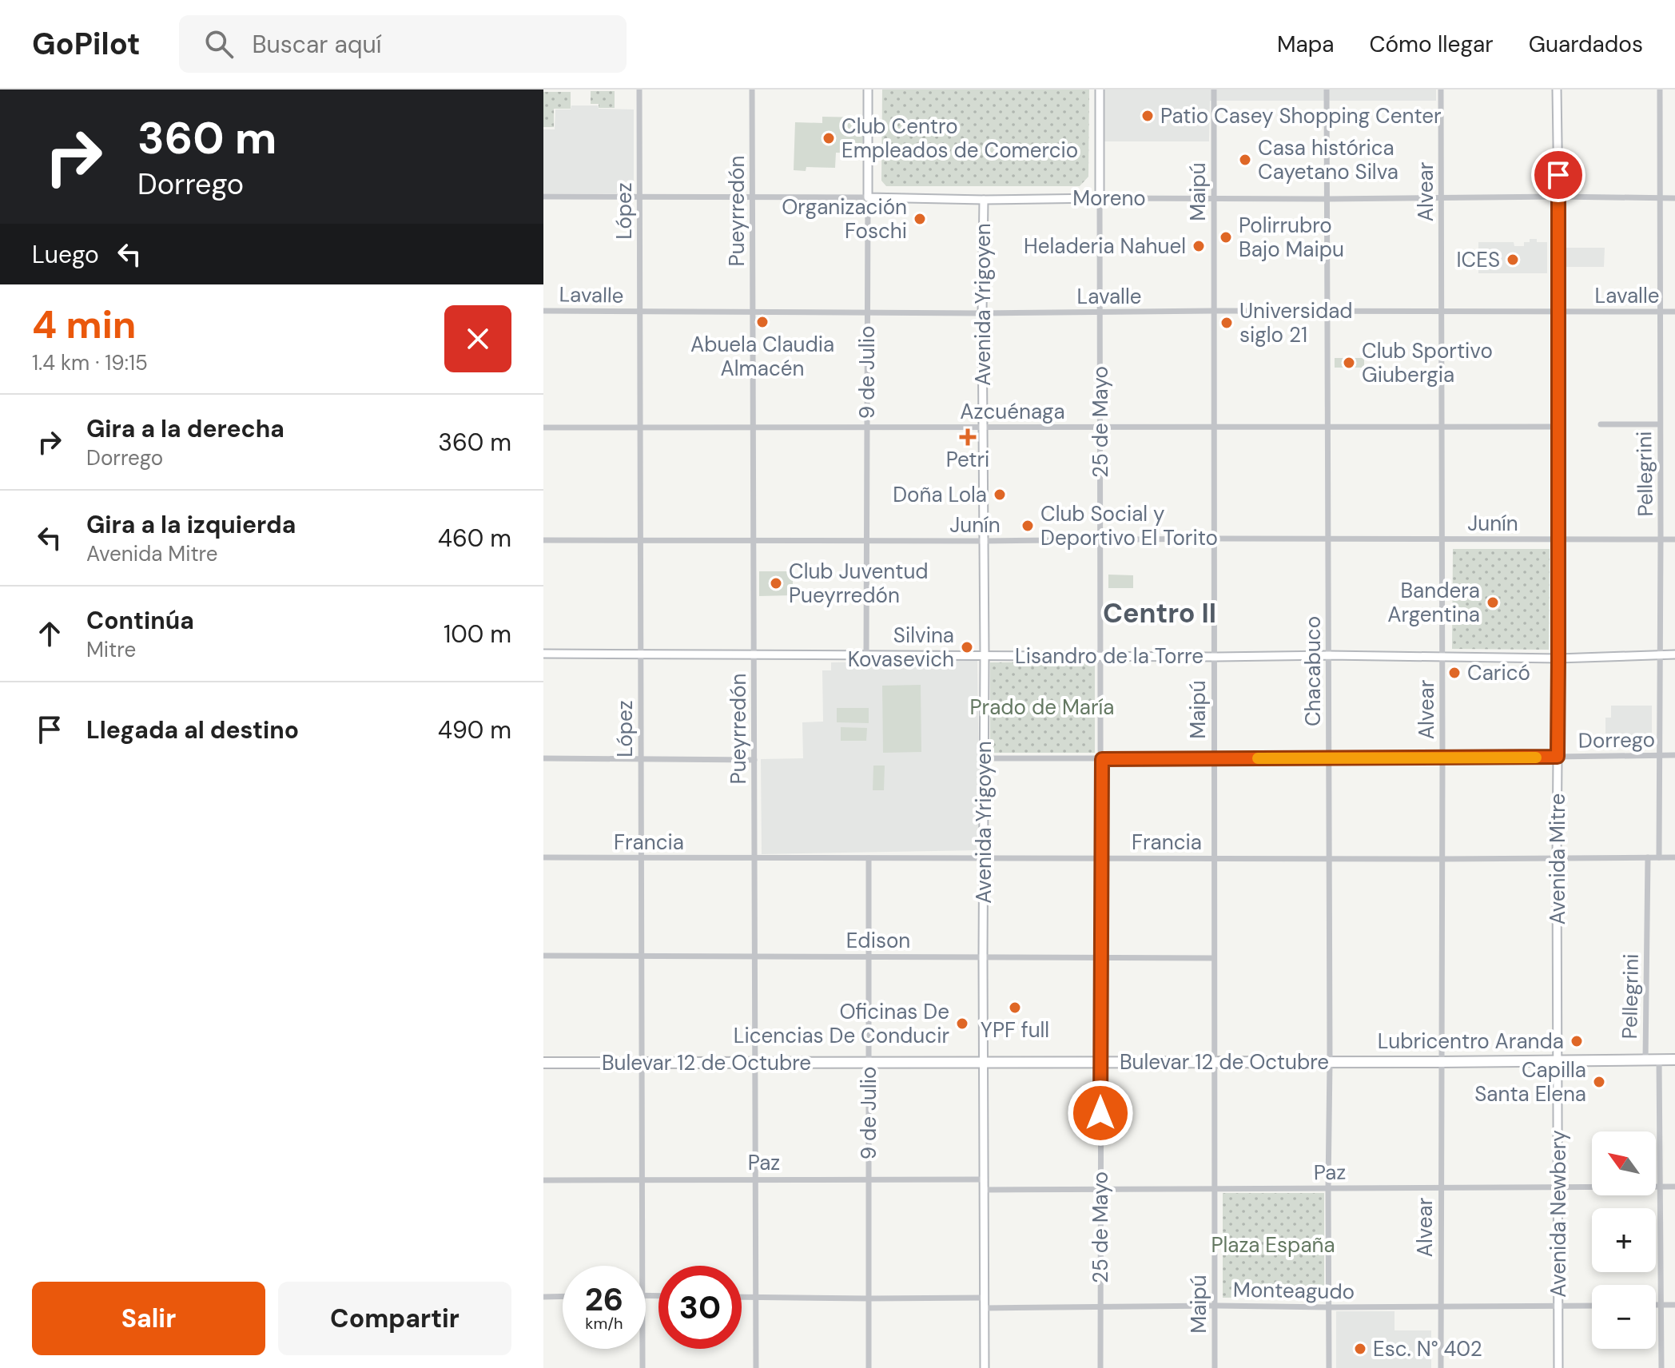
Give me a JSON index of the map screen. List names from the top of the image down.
{
  "streets": {
    "highway": ["Bulevar 12 de Octubre"],
    "main road": [
      "Moreno",
      "Avenida Yrigoyen",
      "9 de Julio",
      "25 de Mayo",
      "Lisandro de la Torre",
      "Avenida Mitre",
      "Avenida Newbery"
    ],
    "street": [
      "Maipú",
      "Alvear",
      "López",
      "Pueyrredón",
      "Lavalle",
      "Azcuénaga",
      "Pellegrini",
      "Junín",
      "Chacabuco",
      "Dorrego",
      "Francia",
      "Edison",
      "Paz",
      "Monteagudo"
    ]
  },
  "crossings": [
    ["Maipú", "Moreno"],
    ["Maipú", "Lavalle"],
    ["Maipú", "Azcuénaga"],
    ["Maipú", "Junín"],
    ["Maipú", "Lisandro de la Torre"],
    ["Maipú", "Dorrego"],
    ["Maipú", "Francia"],
    ["Maipú", "Edison"],
    ["Maipú", "Bulevar 12 de Octubre"],
    ["Maipú", "Paz"],
    ["Maipú", "Monteagudo"],
    ["Alvear", "Moreno"],
    ["Alvear", "Lavalle"],
    ["Alvear", "Azcuénaga"],
    ["Alvear", "Junín"],
    ["Alvear", "Lisandro de la Torre"],
    ["Alvear", "Dorrego"],
    ["Alvear", "Francia"],
    ["Alvear", "Bulevar 12 de Octubre"],
    ["Alvear", "Paz"],
    ["Alvear", "Monteagudo"],
    ["Moreno", "López"],
    ["Moreno", "Pueyrredón"],
    ["Moreno", "Avenida Yrigoyen"],
    ["Moreno", "9 de Julio"],
    ["Moreno", "25 de Mayo"],
    ["Moreno", "Pellegrini"],
    ["Moreno", "Chacabuco"],
    ["Moreno", "Avenida Mitre"],
    ["López", "Lavalle"],
    ["López", "Azcuénaga"],
    ["López", "Junín"],
    ["López", "Lisandro de la Torre"],
    ["López", "Francia"],
    ["López", "Edison"],
    ["López", "Bulevar 12 de Octubre"],
    ["López", "Paz"],
    ["Pueyrredón", "Lavalle"],
    ["Pueyrredón", "Azcuénaga"],
    ["Pueyrredón", "Junín"],
    ["Pueyrredón", "Lisandro de la Torre"],
    ["Pueyrredón", "Francia"],
    ["Pueyrredón", "Edison"],
    ["Pueyrredón", "Bulevar 12 de Octubre"],
    ["Pueyrredón", "Paz"],
    ["Lavalle", "Avenida Yrigoyen"],
    ["Lavalle", "9 de Julio"],
    ["Lavalle", "25 de Mayo"],
    ["Lavalle", "Pellegrini"],
    ["Lavalle", "Chacabuco"],
    ["Lavalle", "Avenida Mitre"],
    ["Avenida Yrigoyen", "Azcuénaga"],
    ["Avenida Yrigoyen", "Junín"],
    ["Avenida Yrigoyen", "Lisandro de la Torre"],
    ["Avenida Yrigoyen", "Dorrego"],
    ["Avenida Yrigoyen", "Francia"],
    ["Avenida Yrigoyen", "Edison"],
    ["Avenida Yrigoyen", "Bulevar 12 de Octubre"],
    ["Avenida Yrigoyen", "Paz"],
    ["Avenida Yrigoyen", "Monteagudo"],
    ["9 de Julio", "Azcuénaga"],
    ["9 de Julio", "Junín"],
    ["9 de Julio", "Lisandro de la Torre"],
    ["9 de Julio", "Francia"],
    ["9 de Julio", "Edison"],
    ["9 de Julio", "Bulevar 12 de Octubre"],
    ["9 de Julio", "Paz"],
    ["Azcuénaga", "25 de Mayo"],
    ["Azcuénaga", "Chacabuco"],
    ["Azcuénaga", "Avenida Mitre"],
    ["25 de Mayo", "Junín"],
    ["25 de Mayo", "Lisandro de la Torre"],
    ["25 de Mayo", "Dorrego"],
    ["25 de Mayo", "Francia"],
    ["25 de Mayo", "Edison"],
    ["25 de Mayo", "Bulevar 12 de Octubre"],
    ["25 de Mayo", "Paz"],
    ["25 de Mayo", "Monteagudo"],
    ["Pellegrini", "Junín"],
    ["Pellegrini", "Lisandro de la Torre"],
    ["Pellegrini", "Dorrego"],
    ["Pellegrini", "Francia"],
    ["Pellegrini", "Bulevar 12 de Octubre"],
    ["Pellegrini", "Paz"],
    ["Junín", "Chacabuco"],
    ["Junín", "Avenida Mitre"],
    ["Lisandro de la Torre", "Chacabuco"],
    ["Lisandro de la Torre", "Avenida Mitre"],
    ["Chacabuco", "Dorrego"],
    ["Chacabuco", "Francia"],
    ["Chacabuco", "Bulevar 12 de Octubre"],
    ["Chacabuco", "Paz"],
    ["Chacabuco", "Monteagudo"],
    ["Dorrego", "Avenida Mitre"],
    ["Francia", "Avenida Mitre"],
    ["Avenida Mitre", "Bulevar 12 de Octubre"],
    ["Avenida Mitre", "Avenida Newbery"],
    ["Bulevar 12 de Octubre", "Avenida Newbery"],
    ["Paz", "Avenida Newbery"],
    ["Avenida Newbery", "Monteagudo"]
  ],
  "districts": ["Centro II"],
  "parks": ["Prado de María", "Plaza España"],
  "places": {
    "other": [
      "Patio Casey Shopping Center",
      "Club Centro Empleados de Comercio",
      "Casa histórica Cayetano Silva",
      "Organización Foschi",
      "Polirrubro Bajo Maipu",
      "Heladeria Nahuel",
      "ICES",
      "Abuela Claudia Almacén",
      "Universidad siglo 21",
      "Club Sportivo Giubergia",
      "Doña Lola",
      "Club Social y Deportivo El Torito",
      "Club Juventud Pueyrredón",
      "Bandera Argentina",
      "Silvina Kovasevich",
      "Caricó",
      "YPF full",
      "Oficinas De Licencias De Conducir",
      "Lubricentro Aranda",
      "Capilla Santa Elena",
      "Esc. N° 402"
    ],
    "health": ["Petri"]
  },
  "north": "top left",
  "page": {
    "header": "GoPilot",
    "search": "Buscar aquí",
    "nav": ["Mapa", "Cómo llegar", "Guardados"],
    "turn": ["360 m", "Dorrego"],
    "then": "Luego",
    "heading": ["4 min", "1.4 km · 19:15"],
    "list": [
      {
        "name": "Gira a la derecha",
        "note": "Dorrego",
        "value": "360 m"
      },
      {
        "name": "Gira a la izquierda",
        "note": "Avenida Mitre",
        "value": "460 m"
      },
      {
        "name": "Continúa",
        "note": "Mitre",
        "value": "100 m"
      },
      {
        "name": "Llegada al destino",
        "value": "490 m"
      }
    ],
    "map_buttons": ["+", "−"],
    "speed": "26 km/h",
    "limit": "30",
    "buttons": ["Salir", "Compartir"]
  }
}
